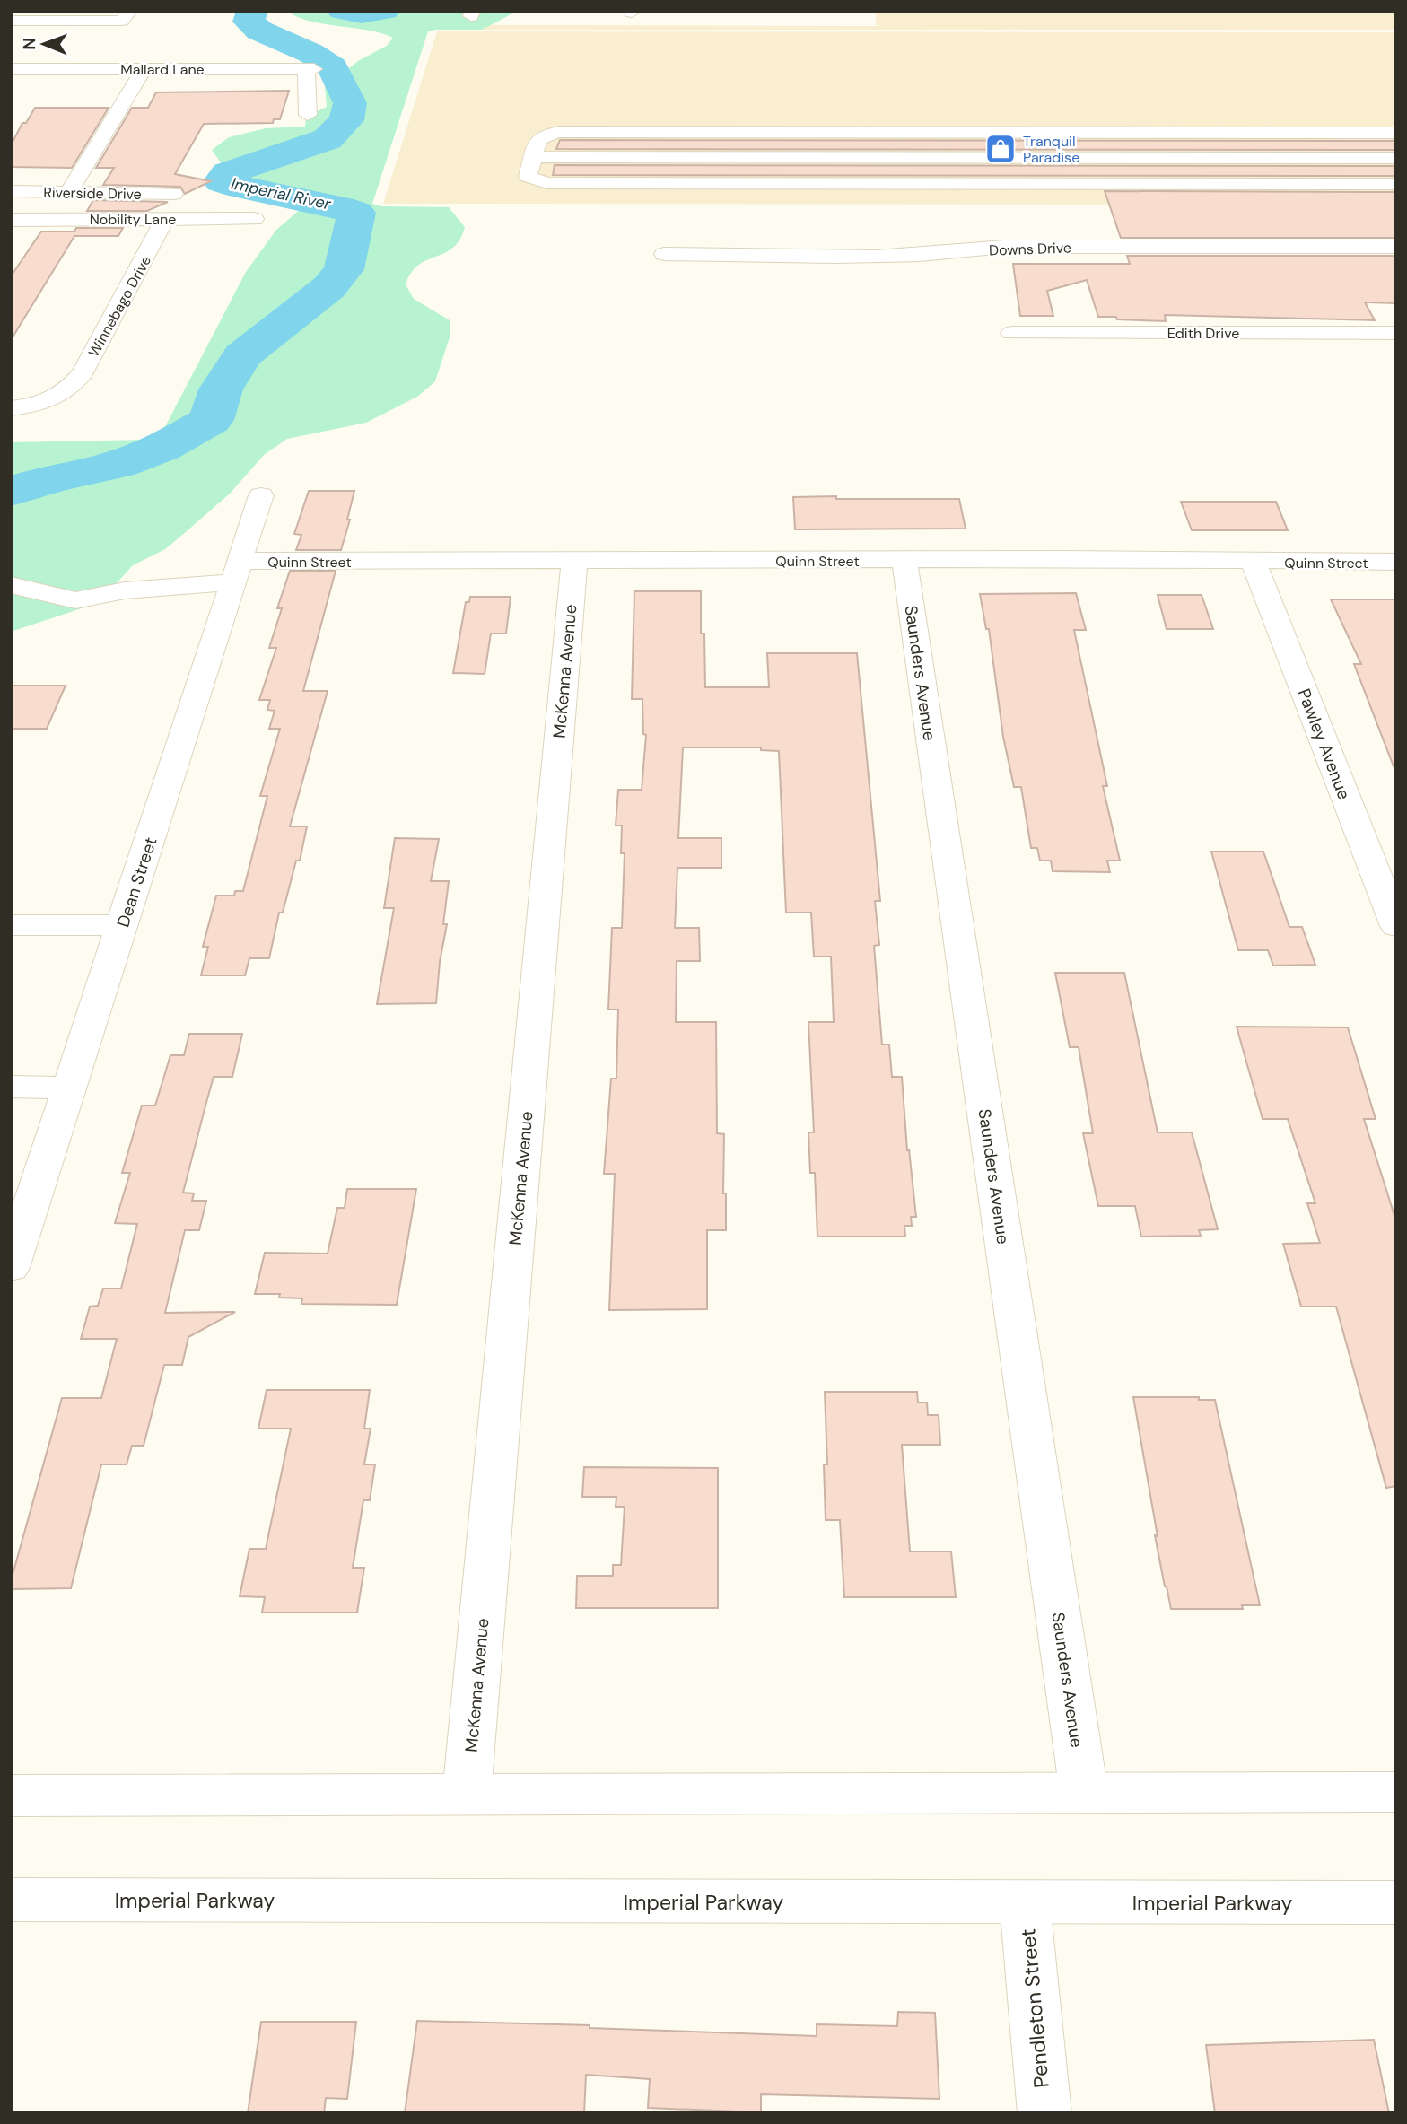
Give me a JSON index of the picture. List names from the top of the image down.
{
  "streets": {
    "street": [
      "Mallard Lane",
      "Riverside Drive",
      "Nobility Lane",
      "Downs Drive",
      "Winnebago Drive",
      "Edith Drive",
      "Quinn Street",
      "McKenna Avenue",
      "Saunders Avenue",
      "Pawley Avenue",
      "Dean Street",
      "Imperial Parkway",
      "Pendleton Street"
    ]
  },
  "crossings": [
    ["Nobility Lane", "Winnebago Drive"],
    ["Quinn Street", "McKenna Avenue"],
    ["Quinn Street", "Saunders Avenue"],
    ["Quinn Street", "Pawley Avenue"],
    ["Quinn Street", "Dean Street"],
    ["Imperial Parkway", "Pendleton Street"]
  ],
  "water": ["Imperial River"],
  "places": {
    "shop": ["Tranquil Paradise"]
  },
  "north": "left"
}
